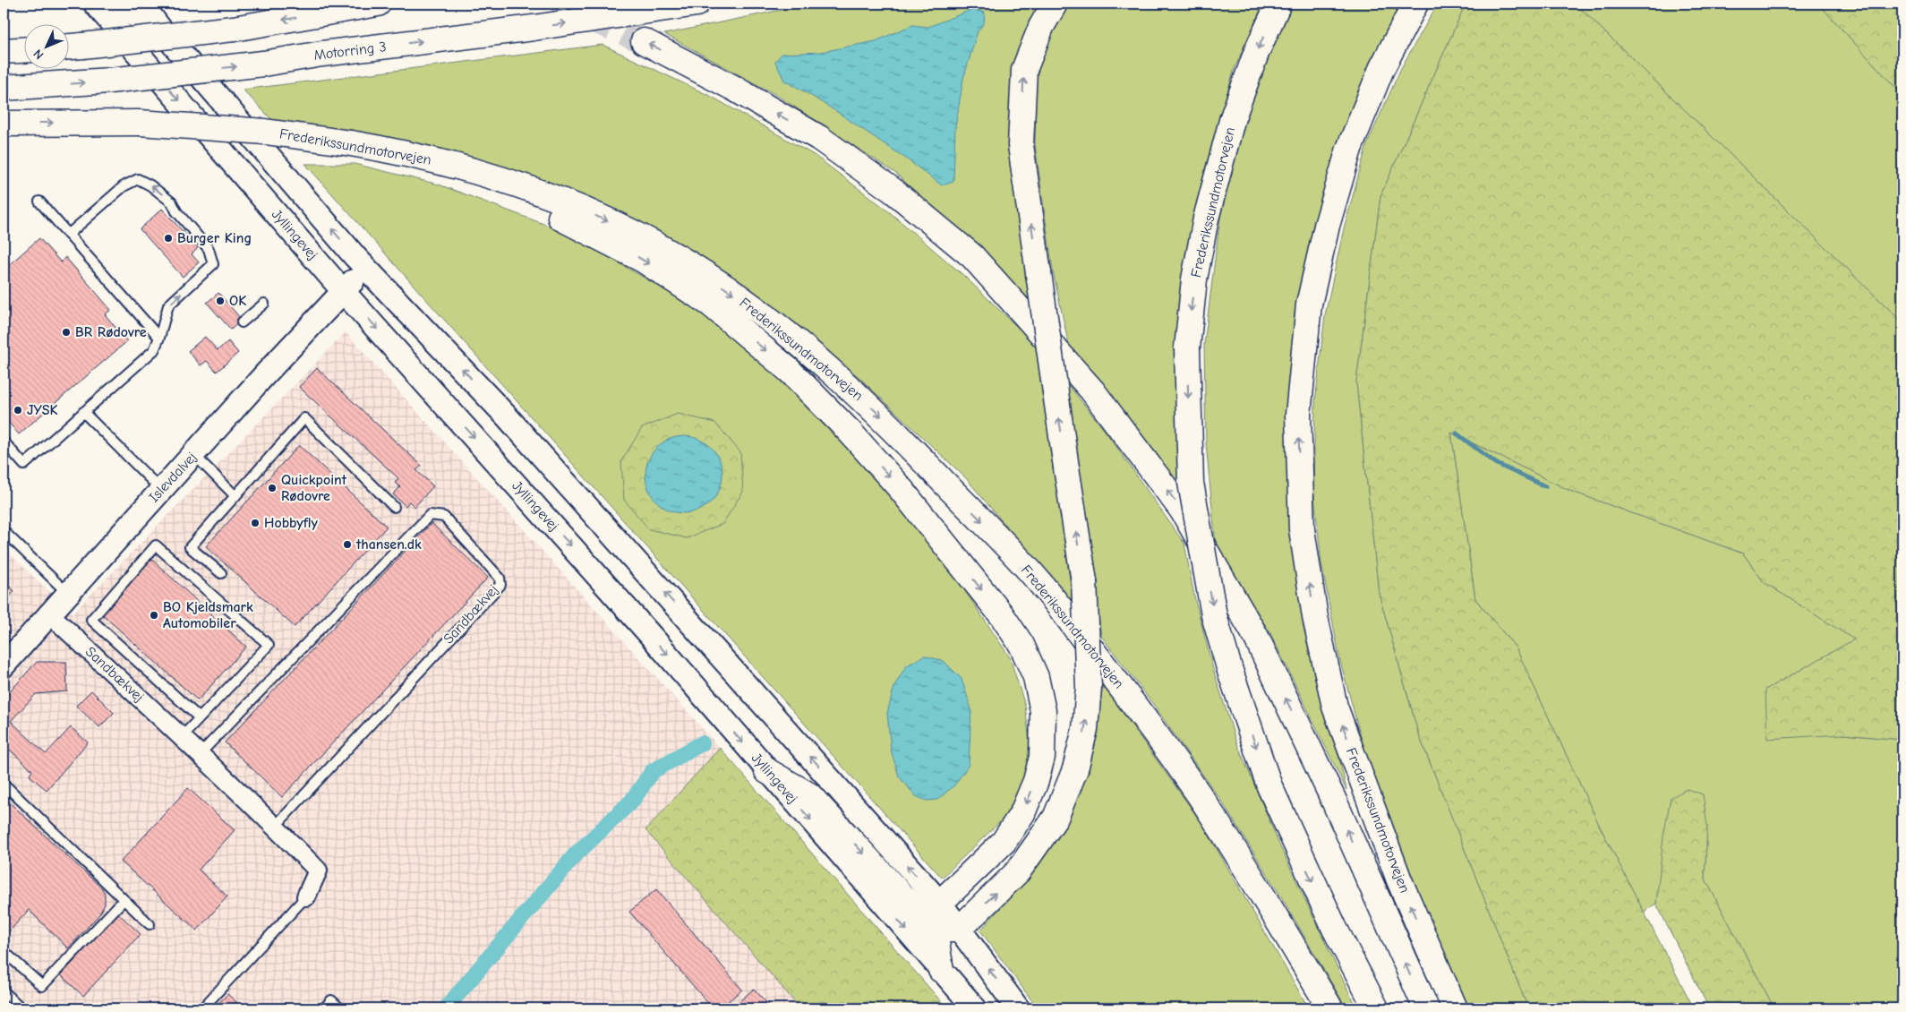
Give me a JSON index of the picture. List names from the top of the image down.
{
  "streets": {
    "highway": ["Motorring 3", "Frederikssundmotorvejen"],
    "street": ["Jyllingevej", "Islevdalvej", "Sandbækvej"]
  },
  "crossings": [
    ["Jyllingevej", "Islevdalvej"],
    ["Islevdalvej", "Sandbækvej"]
  ],
  "places": [
    "Burger King",
    "OK",
    "BR Rødovre",
    "JYSK",
    "Quickpoint Rødovre",
    "Hobbyfly",
    "thansen.dk",
    "BO Kjeldsmark Automobiler"
  ],
  "north": "bottom left"
}
